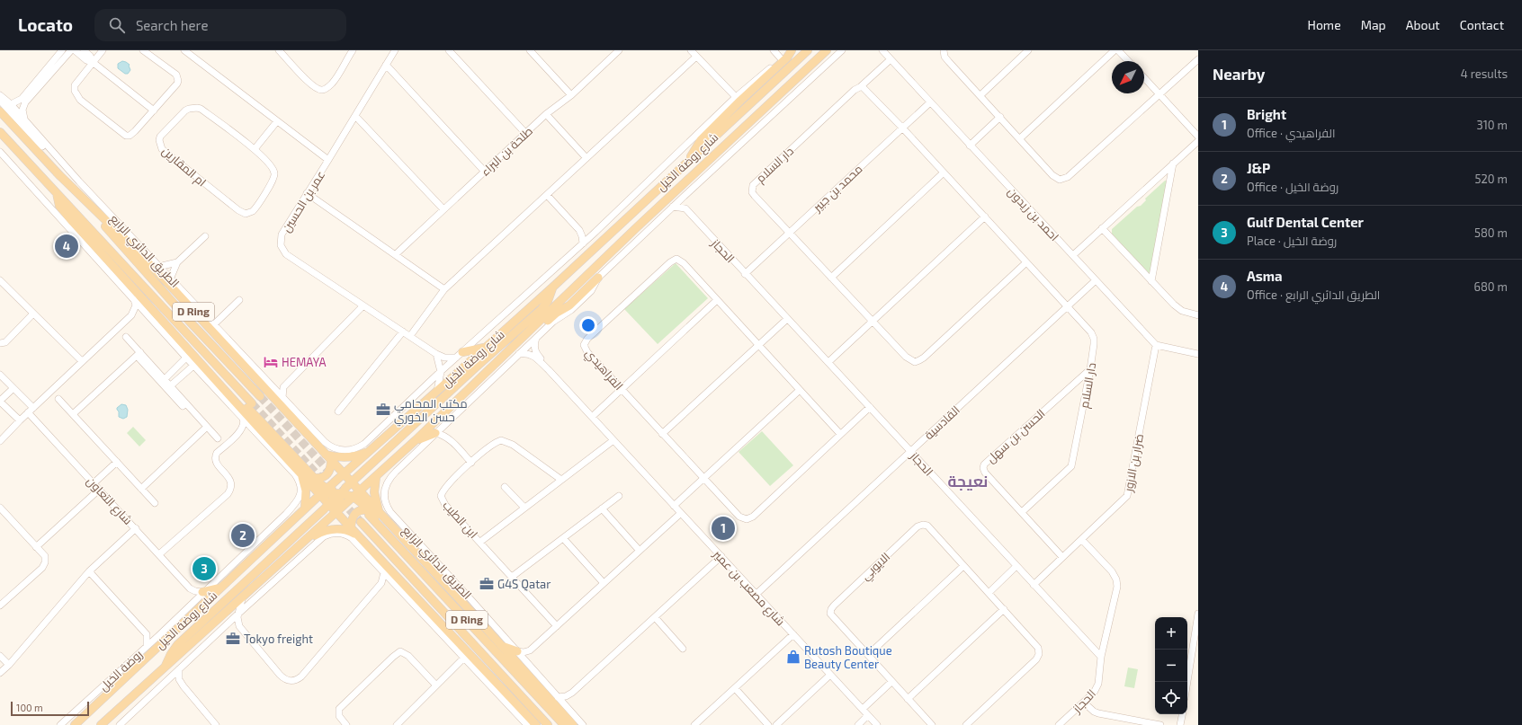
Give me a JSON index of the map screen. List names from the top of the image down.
{
  "streets": {
    "main road": ["شارع روضة الخيل", "الطريق الدائري الرابع", "D Ring"],
    "street": [
      "طلحة بن البراء",
      "دار السلام",
      "ام المقارين",
      "محمد بن جبير",
      "عمر بن الحسين",
      "احمد بن زيدون",
      "الحجاز",
      "الفراهيدي",
      "القادسية",
      "الحسن بن سهل",
      "ضرار بن الازور",
      "شارع التعاون",
      "ابن الطيب",
      "الايوبي",
      "شارع مصعب بن عمير",
      "روضة الخيل"
    ]
  },
  "crossings": [
    ["شارع روضة الخيل", "عمر بن الحسين"],
    ["شارع روضة الخيل", "الطريق الدائري الرابع"],
    ["شارع روضة الخيل", "D Ring"],
    ["شارع روضة الخيل", "شارع مصعب بن عمير"],
    ["دار السلام", "محمد بن جبير"],
    ["دار السلام", "القادسية"],
    ["دار السلام", "الحسن بن سهل"],
    ["محمد بن جبير", "احمد بن زيدون"],
    ["محمد بن جبير", "الحجاز"],
    ["احمد بن زيدون", "القادسية"],
    ["احمد بن زيدون", "ضرار بن الازور"],
    ["الطريق الدائري الرابع", "D Ring"],
    ["الحجاز", "الفراهيدي"],
    ["الحجاز", "القادسية"],
    ["الحجاز", "ضرار بن الازور"],
    ["القادسية", "شارع مصعب بن عمير"],
    ["الحسن بن سهل", "ضرار بن الازور"]
  ],
  "districts": ["نعيجة"],
  "places": {
    "hotel": ["HEMAYA"],
    "office": ["مكتب المحامي حسن الخوري", "G4S Qatar", "Tokyo freight"],
    "shop": ["Rutosh Boutique Beauty Center"]
  },
  "scale_bar": "100 m",
  "north": "bottom left",
  "page": {
    "header": "Locato",
    "search": "Search here",
    "nav": [
      "Home",
      "Map",
      "About",
      "Contact"
    ],
    "heading": ["Nearby", "4 results"],
    "list": [
      {
        "mark": "1",
        "name": "Bright",
        "note": "Office · الفراهيدي",
        "value": "310 m"
      },
      {
        "mark": "2",
        "name": "J&P",
        "note": "Office · روضة الخيل",
        "value": "520 m"
      },
      {
        "mark": "3",
        "name": "Gulf Dental Center",
        "note": "Place · روضة الخيل",
        "value": "580 m"
      },
      {
        "mark": "4",
        "name": "Asma",
        "note": "Office · الطريق الدائري الرابع",
        "value": "680 m"
      }
    ],
    "pins": [
      "4",
      "1",
      "2",
      "3"
    ],
    "map_buttons": ["+", "−"],
    "scale": "100 m"
  }
}
